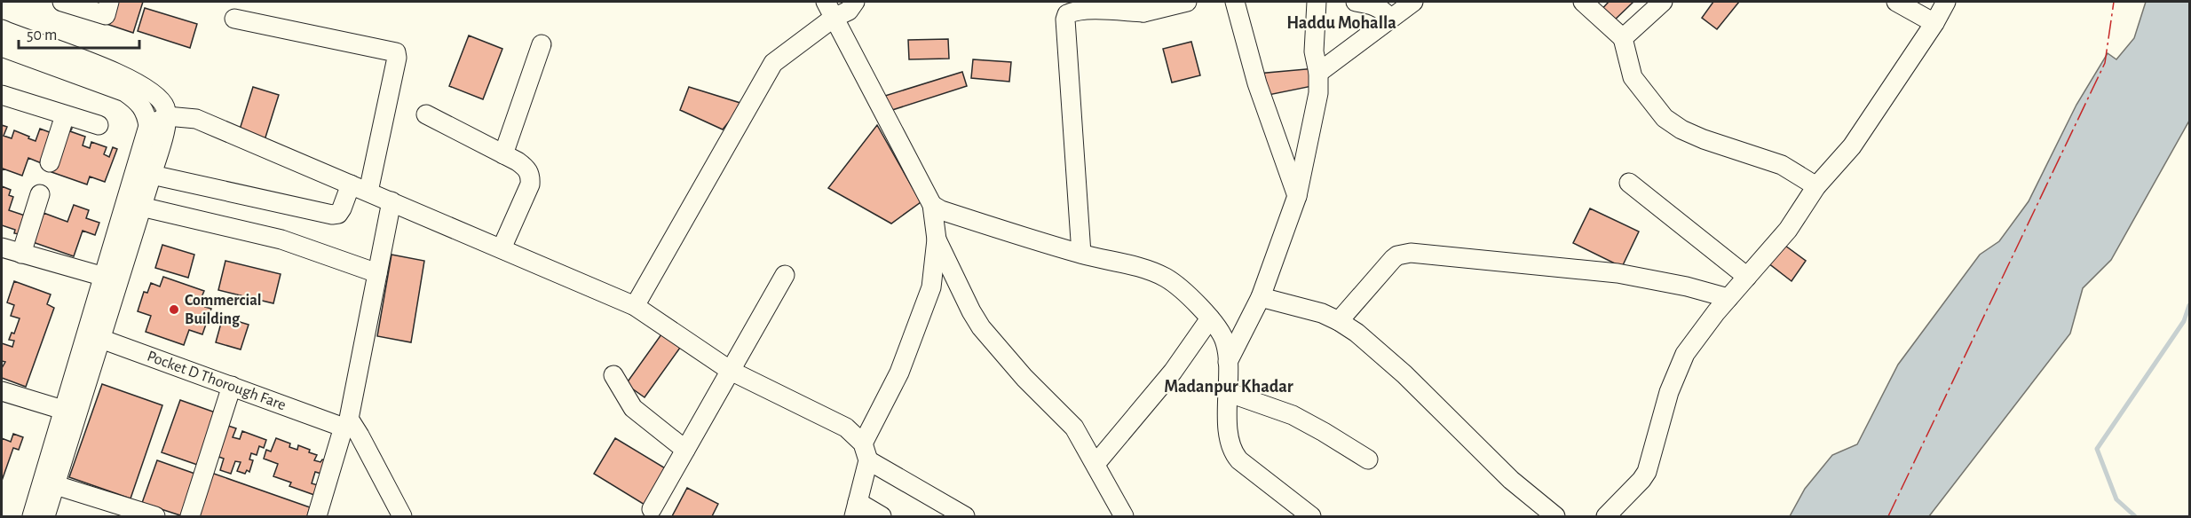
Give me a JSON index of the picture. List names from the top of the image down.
{
  "streets": {
    "street": ["Pocket D Thorough Fare"]
  },
  "districts": ["Haddu Mohalla", "Madanpur Khadar"],
  "places": ["Commercial Building"],
  "scale_bar": "50 m"
}
